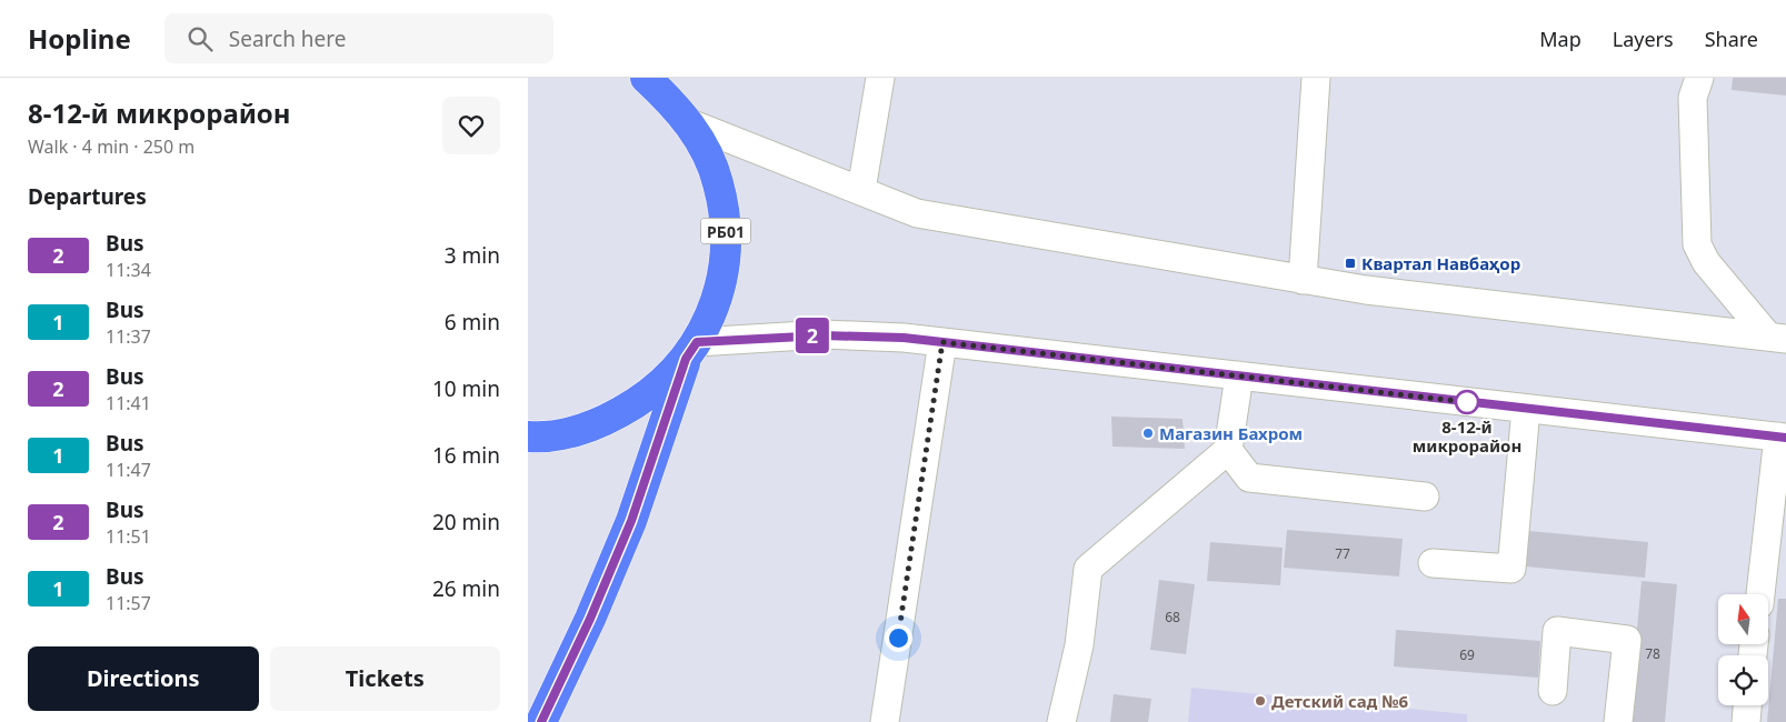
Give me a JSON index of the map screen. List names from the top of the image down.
{
  "streets": {
    "highway": ["РБ01"]
  },
  "places": {
    "transit": ["Квартал Навбаҳор"],
    "other": ["8-12-й микрорайон", "Магазин Бахром", "Детский сад №6"]
  },
  "lines": ["bus line 2"],
  "house_numbers": [
    "77",
    "68",
    "78",
    "69"
  ],
  "north": "top",
  "page": {
    "header": "Hopline",
    "search": "Search here",
    "nav": ["Map", "Layers", "Share"],
    "heading": [
      ["8-12-й микрорайон", "Walk · 4 min · 250 m"],
      "Departures"
    ],
    "on_map": "2",
    "list": [
      {
        "mark": "2",
        "name": "Bus",
        "note": "11:34",
        "value": "3 min"
      },
      {
        "mark": "1",
        "name": "Bus",
        "note": "11:37",
        "value": "6 min"
      },
      {
        "mark": "2",
        "name": "Bus",
        "note": "11:41",
        "value": "10 min"
      },
      {
        "mark": "1",
        "name": "Bus",
        "note": "11:47",
        "value": "16 min"
      },
      {
        "mark": "2",
        "name": "Bus",
        "note": "11:51",
        "value": "20 min"
      },
      {
        "mark": "1",
        "name": "Bus",
        "note": "11:57",
        "value": "26 min"
      }
    ],
    "buttons": ["Directions", "Tickets"]
  }
}
